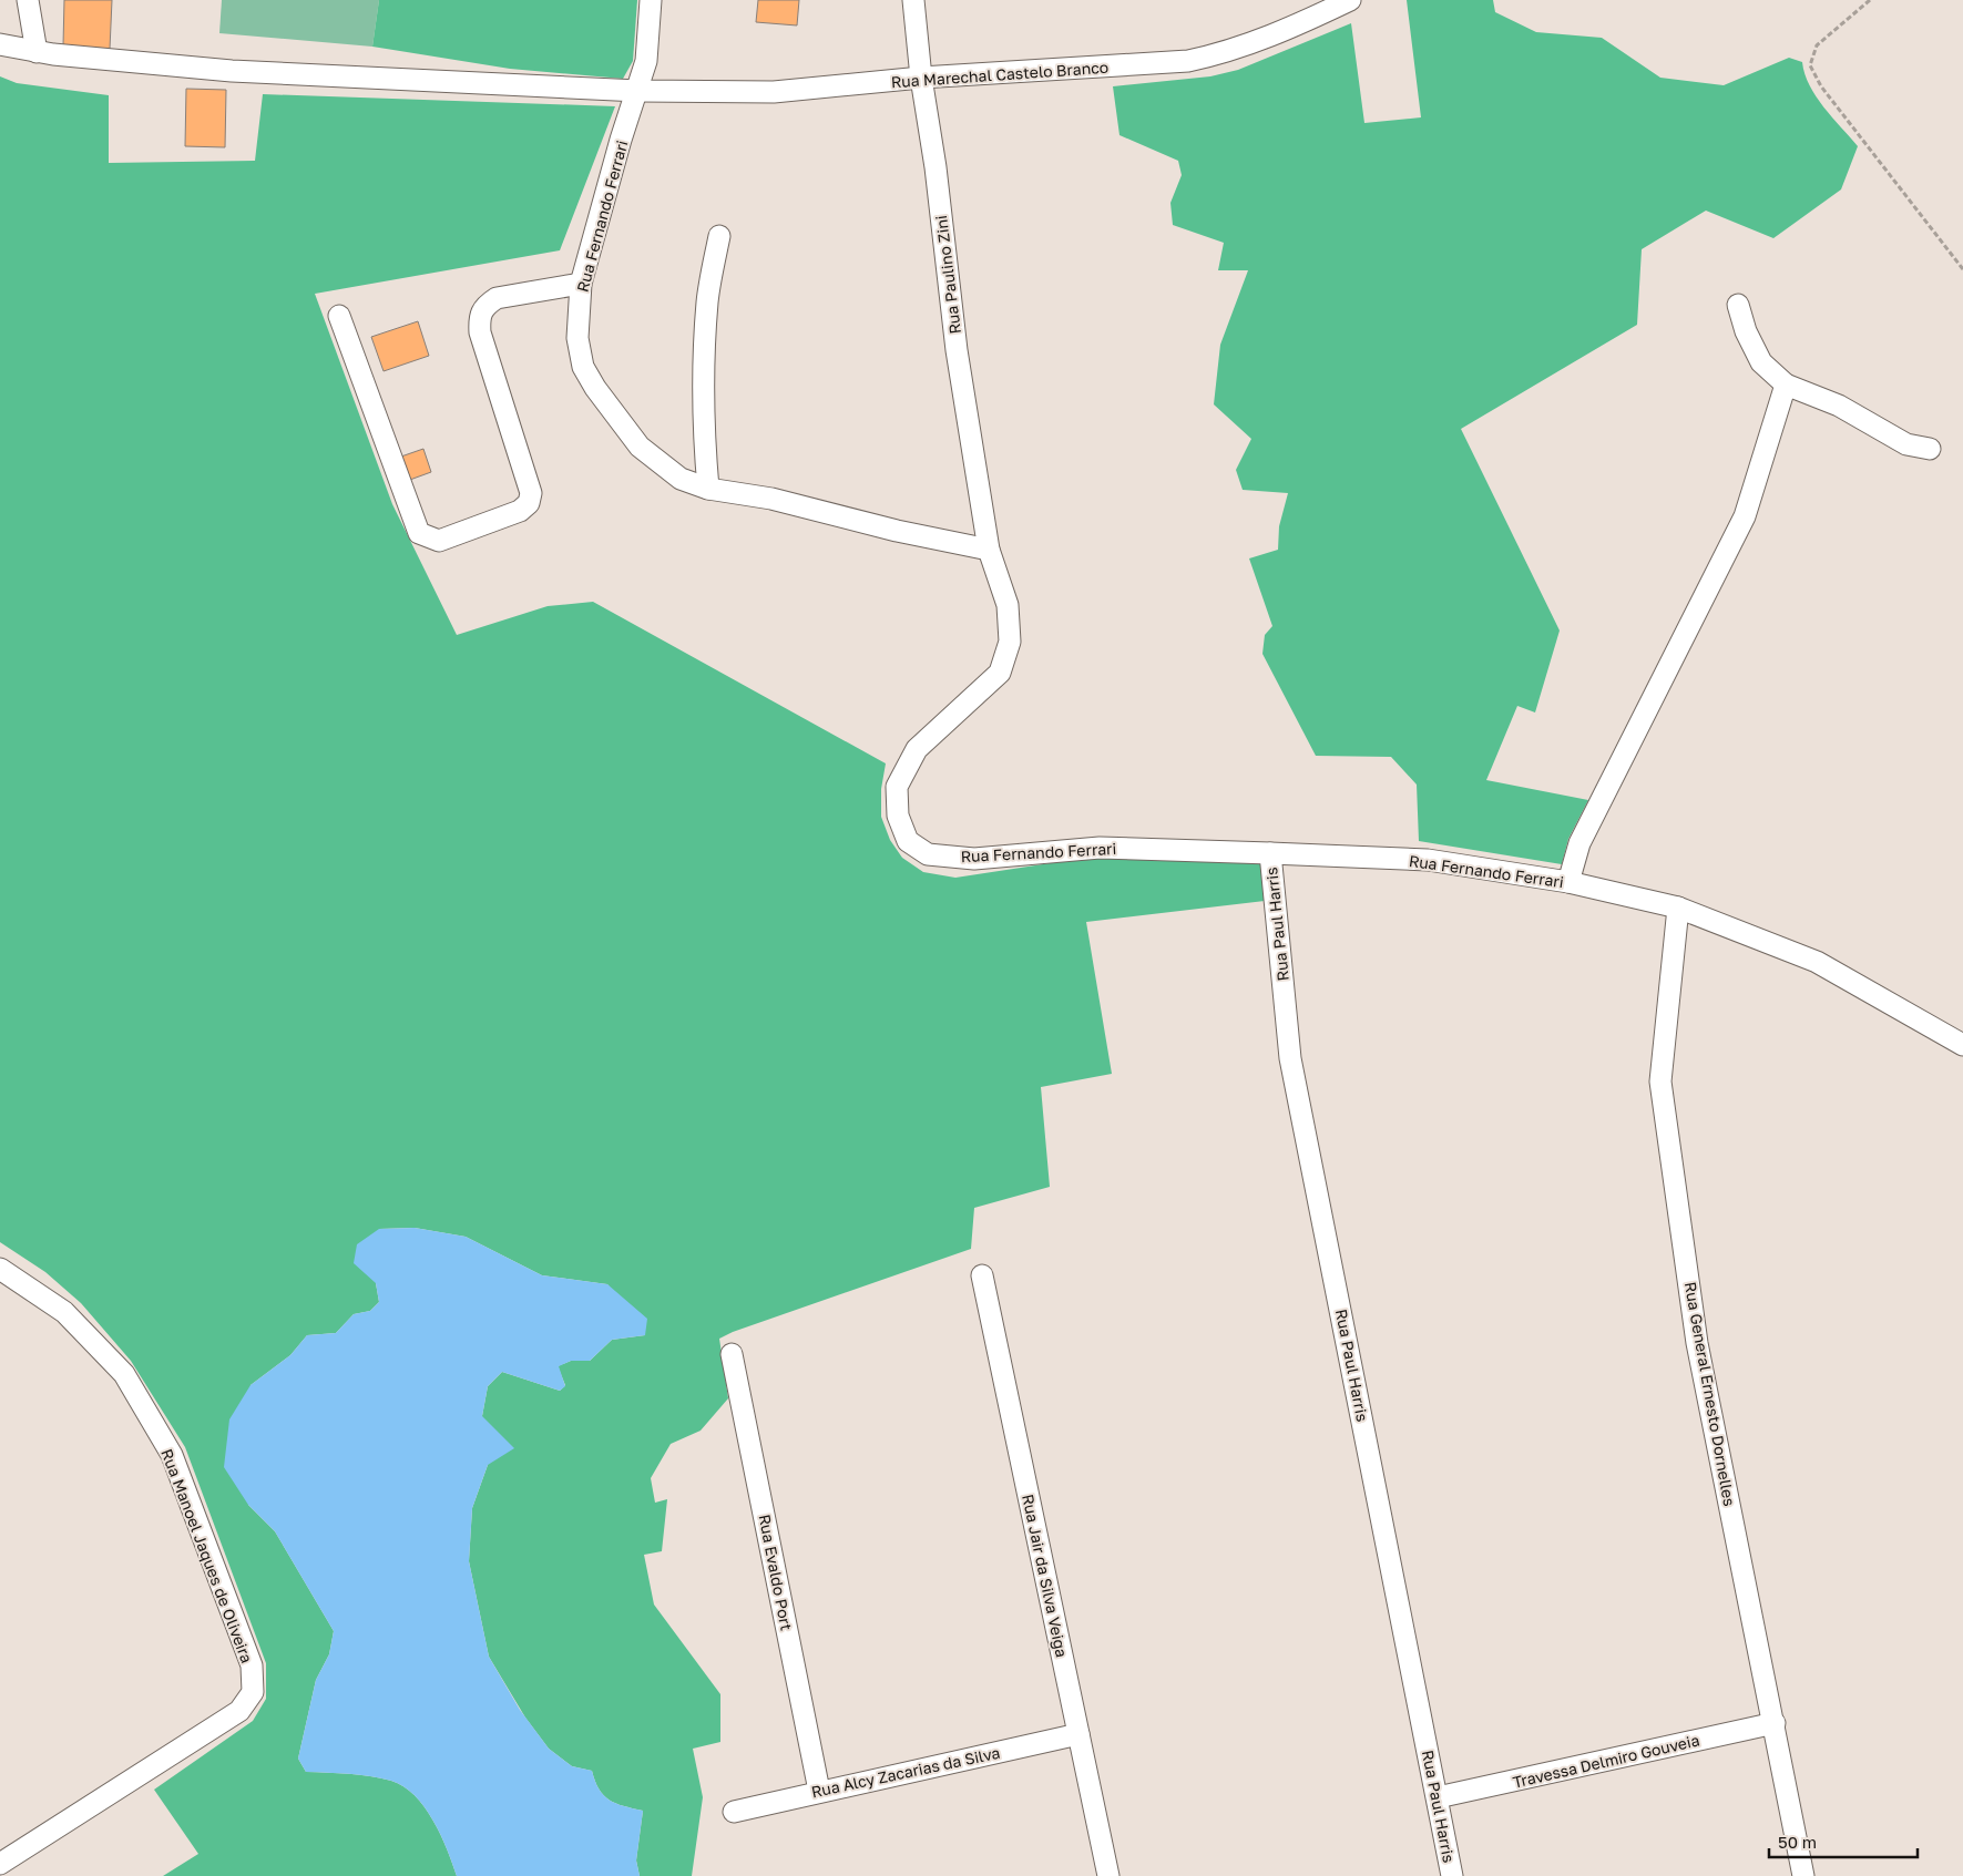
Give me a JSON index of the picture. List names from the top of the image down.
{
  "streets": {
    "street": [
      "Rua Marechal Castelo Branco",
      "Rua Fernando Ferrari",
      "Rua Paulino Zini",
      "Rua Paul Harris",
      "Rua General Ernesto Dornelles",
      "Rua Manoel Jaques de Oliveira",
      "Rua Evaldo Port",
      "Rua Jair da Silva Veiga",
      "Travessa Delmiro Gouveia",
      "Rua Alcy Zacarias da Silva"
    ]
  },
  "crossings": [
    ["Rua Marechal Castelo Branco", "Rua Fernando Ferrari"],
    ["Rua Marechal Castelo Branco", "Rua Paulino Zini"],
    ["Rua Fernando Ferrari", "Rua Paulino Zini"],
    ["Rua Fernando Ferrari", "Rua Paul Harris"],
    ["Rua Fernando Ferrari", "Rua General Ernesto Dornelles"],
    ["Rua Paul Harris", "Travessa Delmiro Gouveia"],
    ["Rua General Ernesto Dornelles", "Travessa Delmiro Gouveia"],
    ["Rua Evaldo Port", "Rua Alcy Zacarias da Silva"],
    ["Rua Jair da Silva Veiga", "Rua Alcy Zacarias da Silva"]
  ],
  "scale_bar": "50 m"
}
